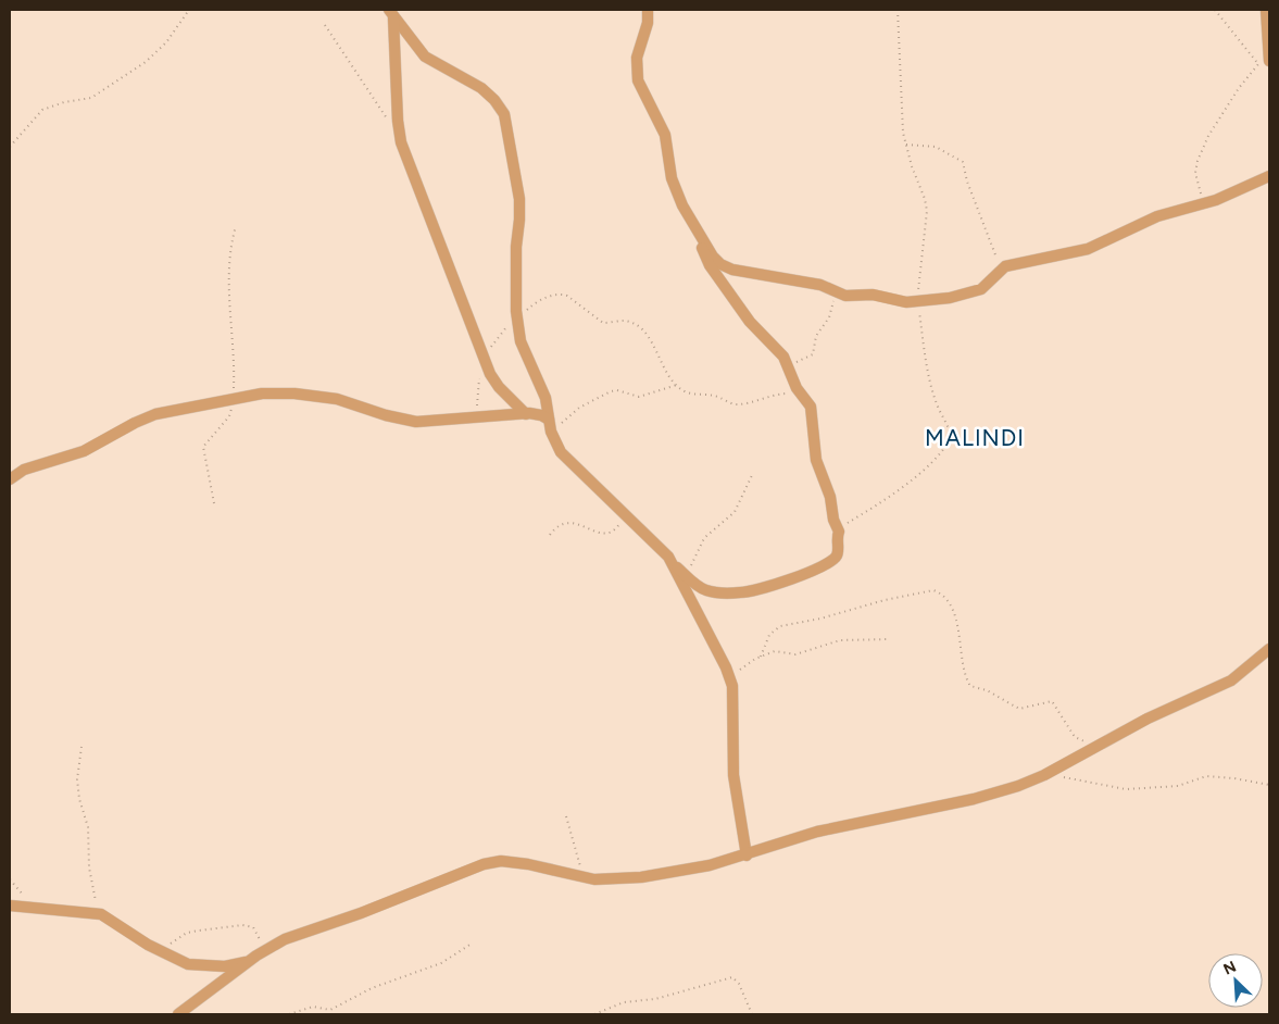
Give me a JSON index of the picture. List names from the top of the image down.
{
  "districts": ["MALINDI"],
  "north": "top left"
}
